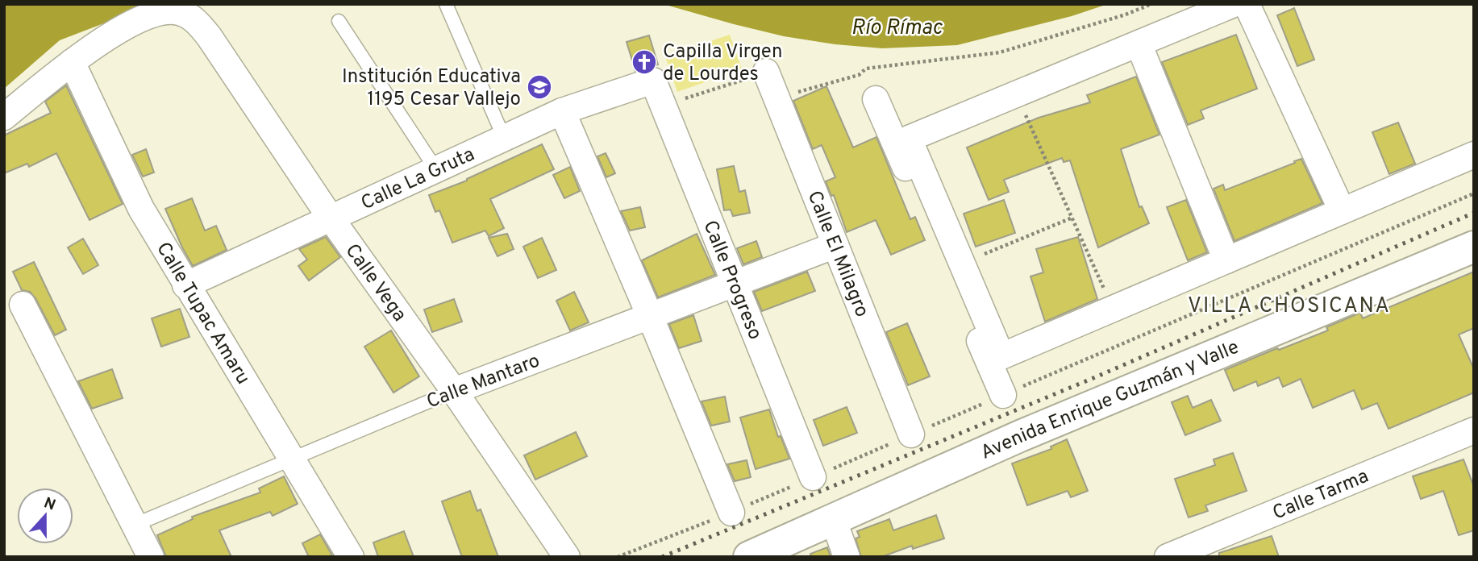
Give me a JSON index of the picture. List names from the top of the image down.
{
  "streets": {
    "street": [
      "Calle La Gruta",
      "Calle El Milagro",
      "Calle Progreso",
      "Calle Vega",
      "Calle Tupac Amaru",
      "Calle Mantaro",
      "Avenida Enrique Guzmán y Valle",
      "Calle Tarma"
    ]
  },
  "crossings": [
    ["Calle La Gruta", "Calle Progreso"],
    ["Calle La Gruta", "Calle Vega"],
    ["Calle La Gruta", "Calle Tupac Amaru"],
    ["Calle El Milagro", "Calle Mantaro"],
    ["Calle Progreso", "Calle Mantaro"],
    ["Calle Vega", "Calle Tupac Amaru"],
    ["Calle Vega", "Calle Mantaro"],
    ["Calle Tupac Amaru", "Calle Mantaro"]
  ],
  "districts": ["VILLA CHOSICANA"],
  "water": ["Río Rímac"],
  "places": {
    "church": ["Capilla Virgen de Lourdes"],
    "school or university": ["Institución Educativa 1195 Cesar Vallejo"]
  },
  "north": "top"
}
